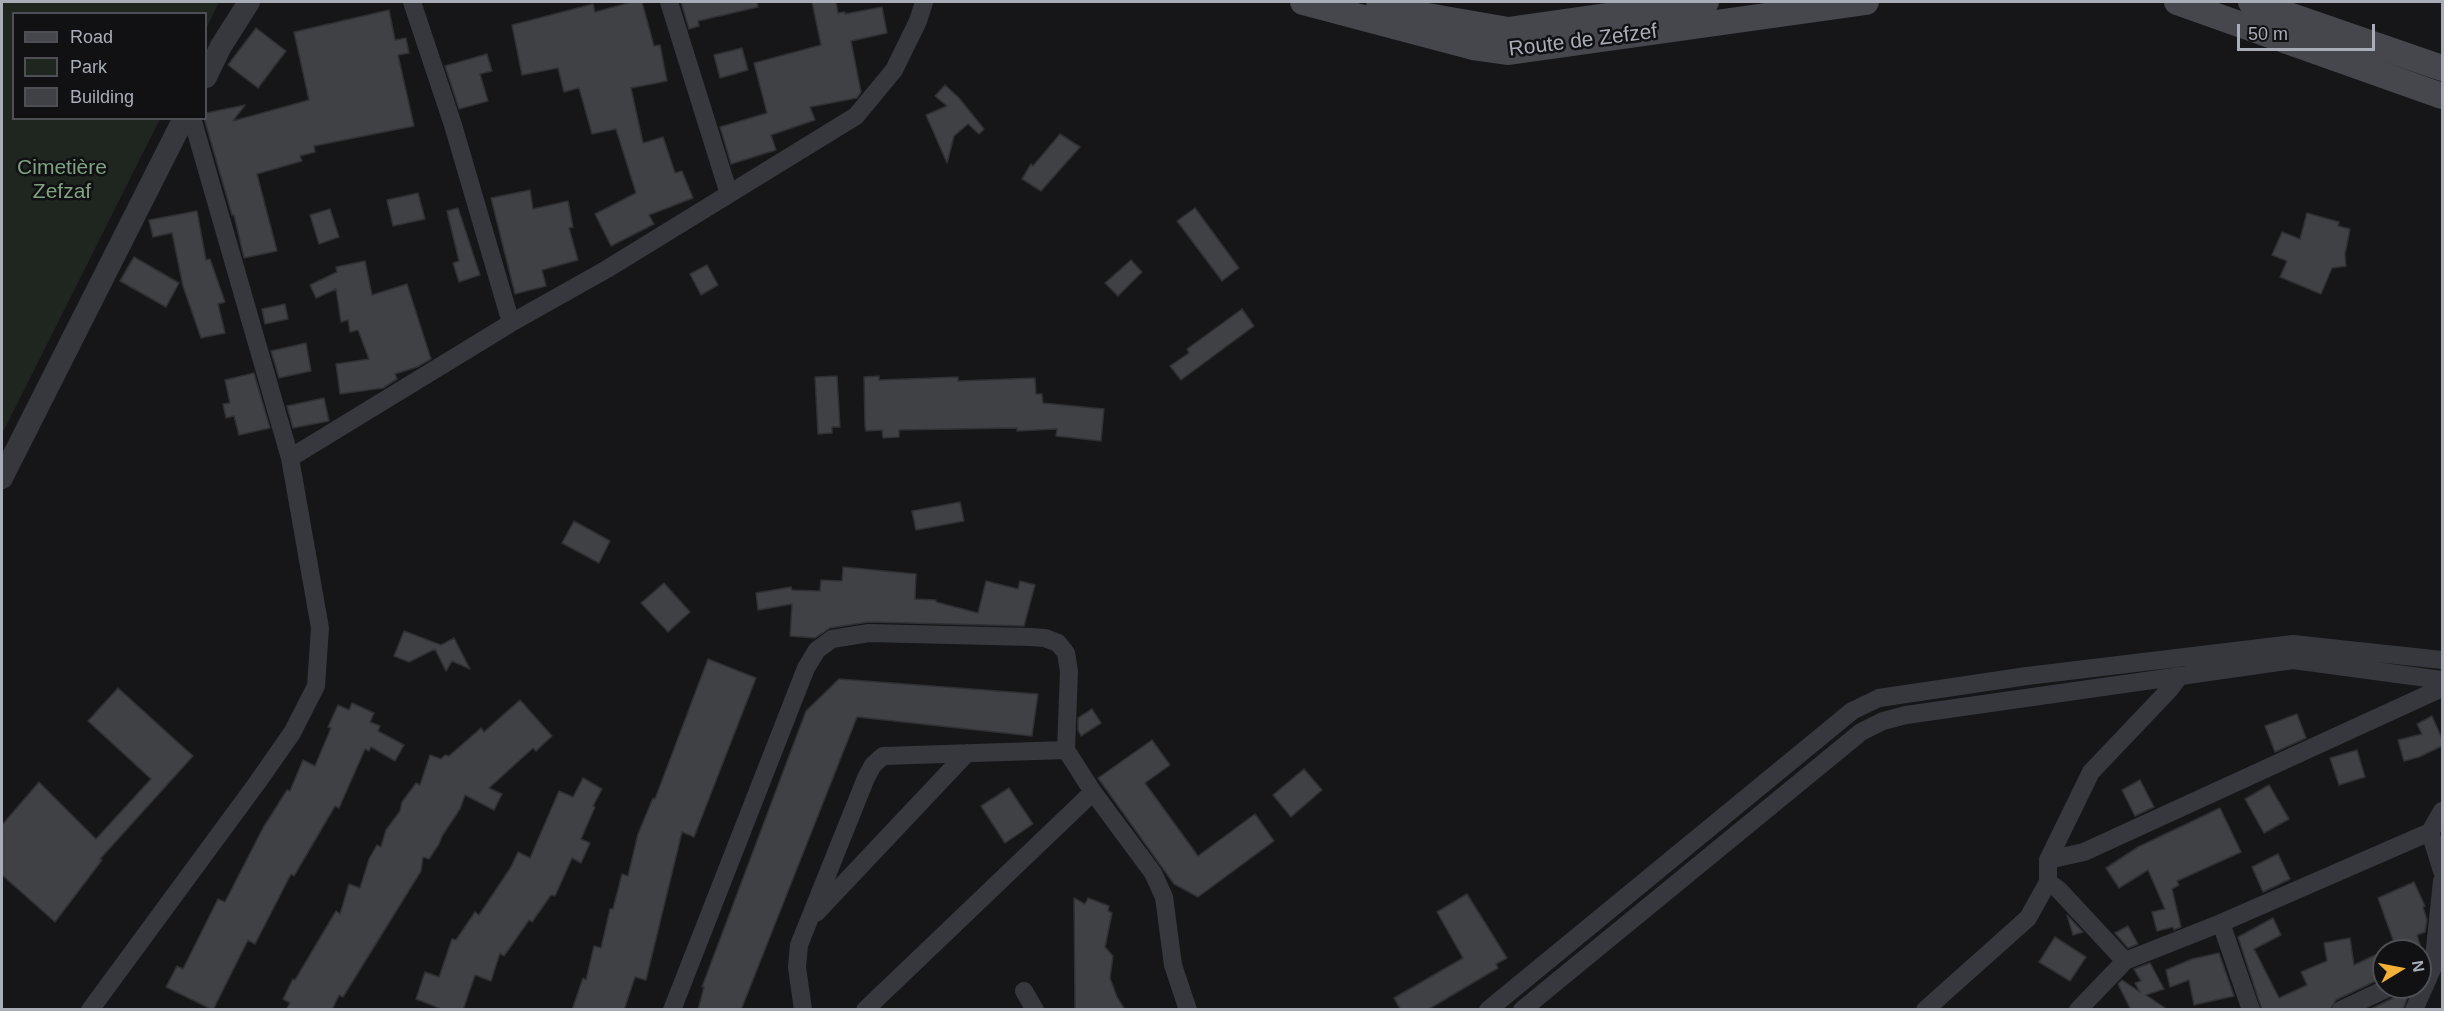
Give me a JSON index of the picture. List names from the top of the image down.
{
  "streets": {
    "main road": ["Route de Zefzef"]
  },
  "parks": ["Cimetière Zefzaf"],
  "legend": ["Road", "Park", "Building"],
  "scale_bar": "50 m",
  "north": "right"
}
